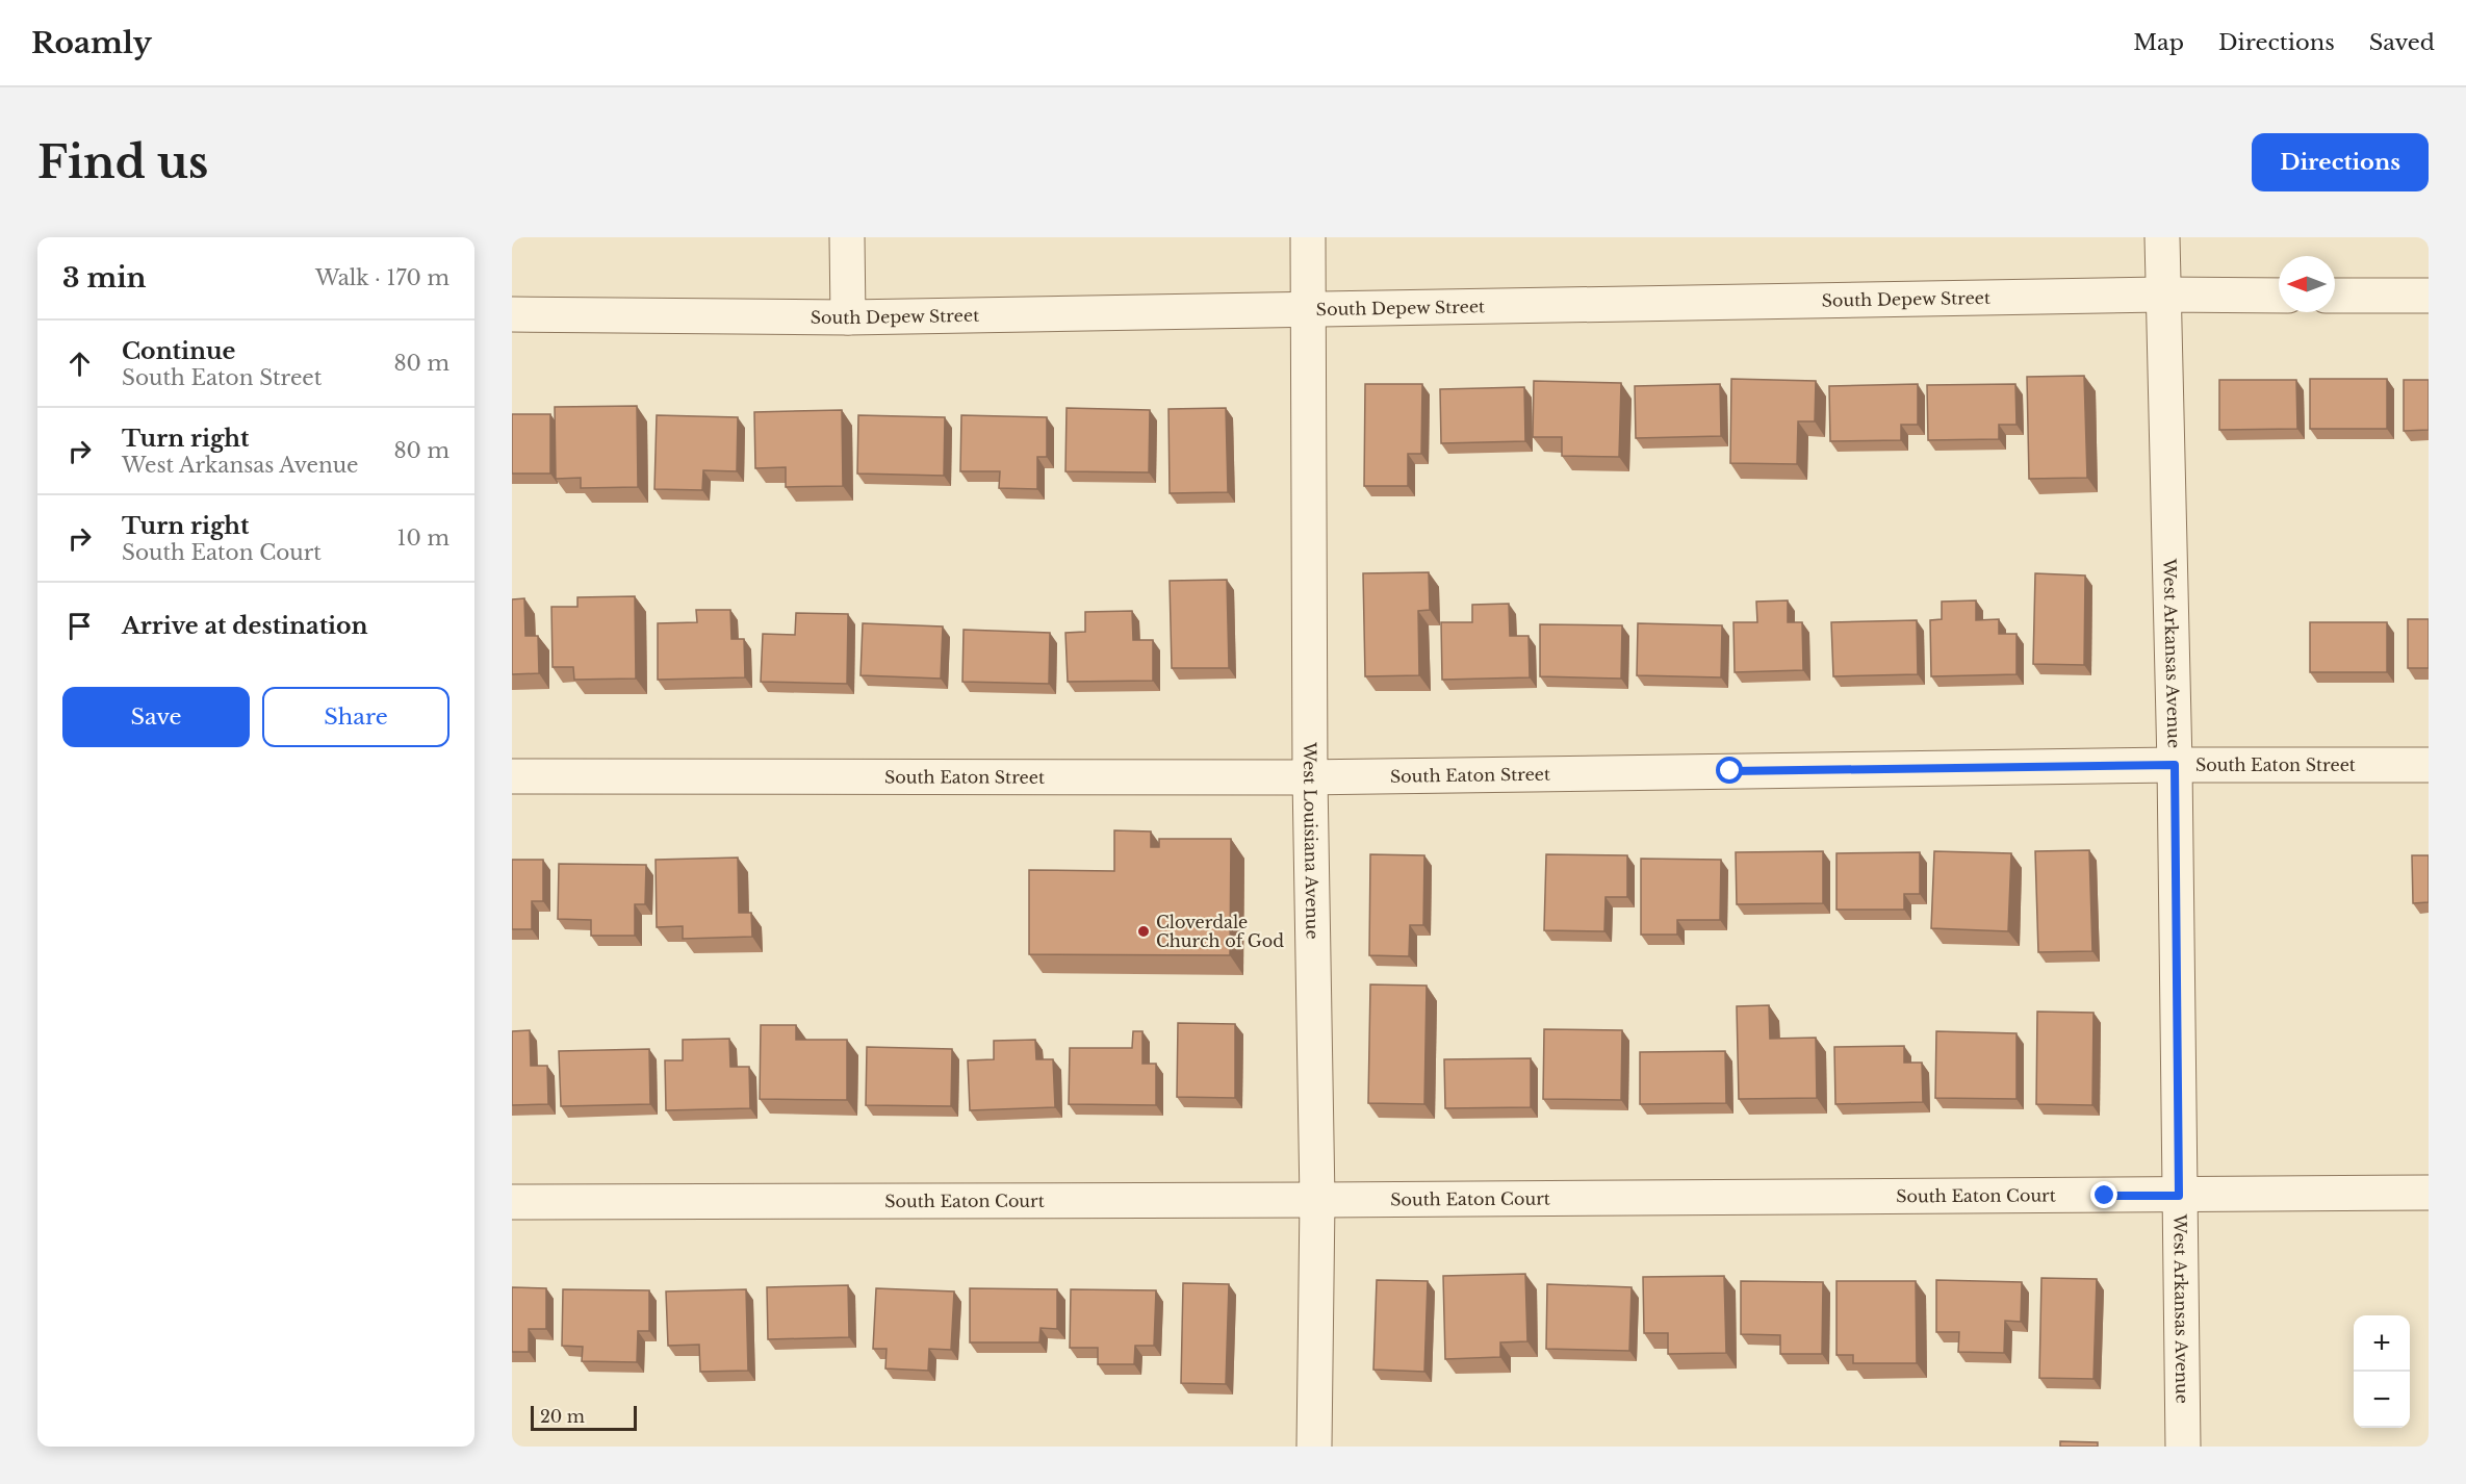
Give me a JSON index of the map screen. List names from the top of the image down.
{
  "streets": {
    "street": [
      "South Depew Street",
      "West Arkansas Avenue",
      "South Eaton Street",
      "West Louisiana Avenue",
      "South Eaton Court"
    ]
  },
  "crossings": [
    ["South Depew Street", "West Arkansas Avenue"],
    ["South Depew Street", "West Louisiana Avenue"],
    ["West Arkansas Avenue", "South Eaton Street"],
    ["West Arkansas Avenue", "South Eaton Court"],
    ["South Eaton Street", "West Louisiana Avenue"],
    ["West Louisiana Avenue", "South Eaton Court"]
  ],
  "places": ["Cloverdale Church of God"],
  "scale_bar": "20 m",
  "north": "left",
  "page": {
    "header": "Roamly",
    "nav": ["Map", "Directions", "Saved"],
    "buttons": [
      "Directions",
      ["Save", "Share"]
    ],
    "title": "Find us",
    "heading": ["3 min", "Walk · 170 m"],
    "list": [
      ["Continue", "South Eaton Street", "80 m"],
      ["Turn right", "West Arkansas Avenue", "80 m"],
      ["Turn right", "South Eaton Court", "10 m"],
      "Arrive at destination"
    ],
    "map_buttons": ["+", "−"],
    "scale": "20 m"
  }
}
